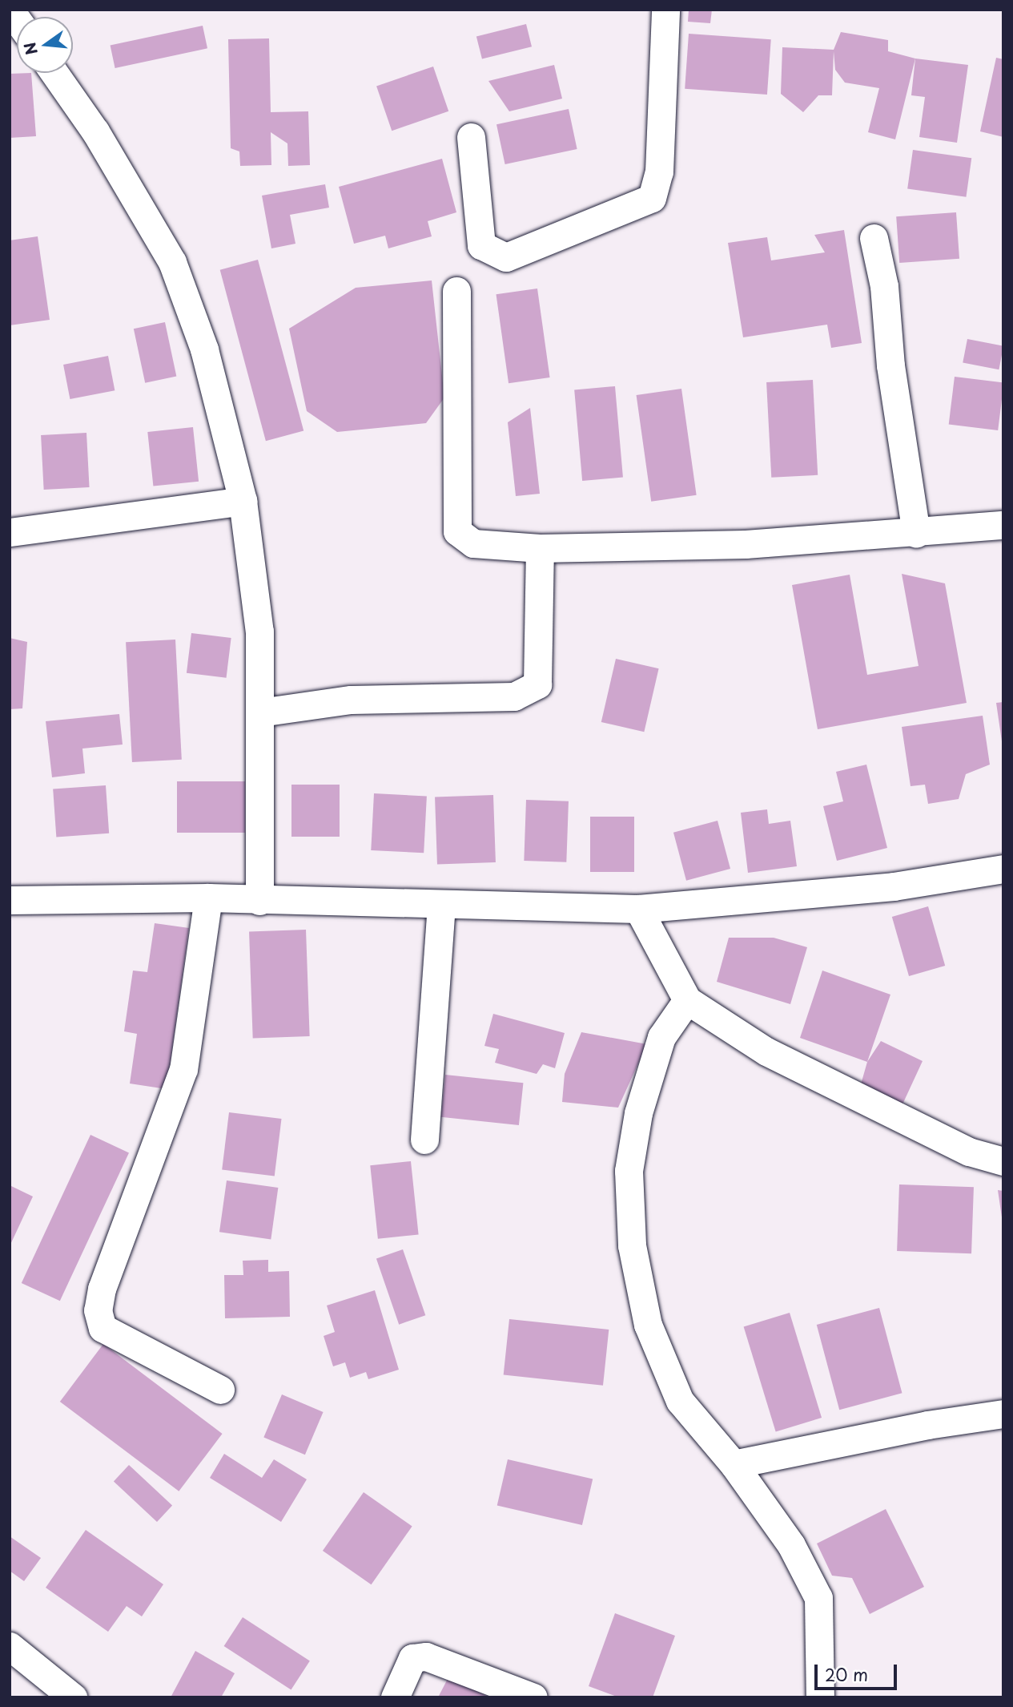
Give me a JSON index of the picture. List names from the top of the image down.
{
  "scale_bar": "20 m",
  "north": "left"
}
